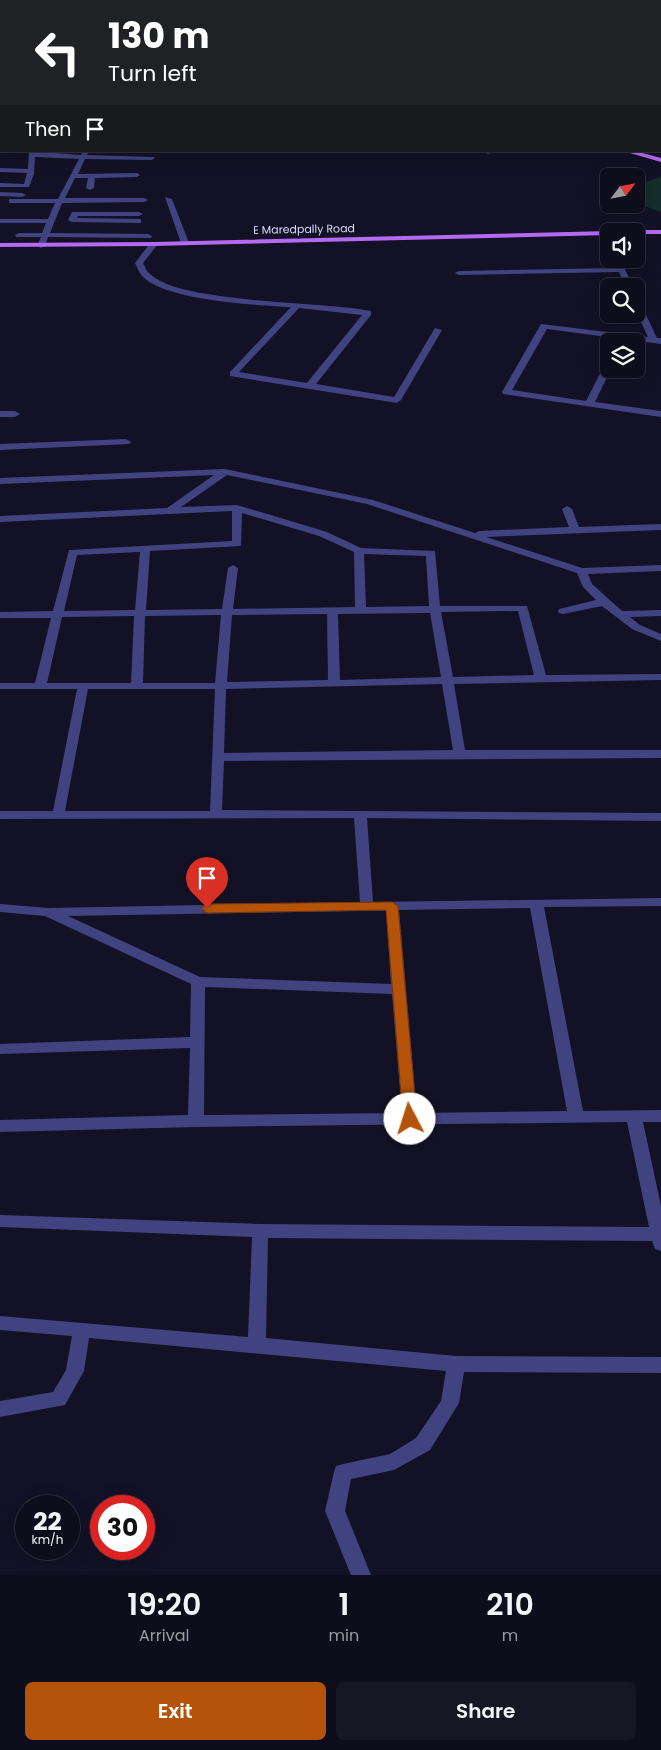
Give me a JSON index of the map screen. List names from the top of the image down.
{
  "streets": {
    "main road": ["E Maredpally Road"]
  },
  "north": "top right",
  "page": {
    "turn": ["130 m", "Turn left"],
    "then": "Then",
    "speed": "22 km/h",
    "limit": "30",
    "eta": [
      "19:20",
      "Arrival",
      "1",
      "min",
      "210",
      "m"
    ],
    "buttons": ["Exit", "Share"]
  }
}
